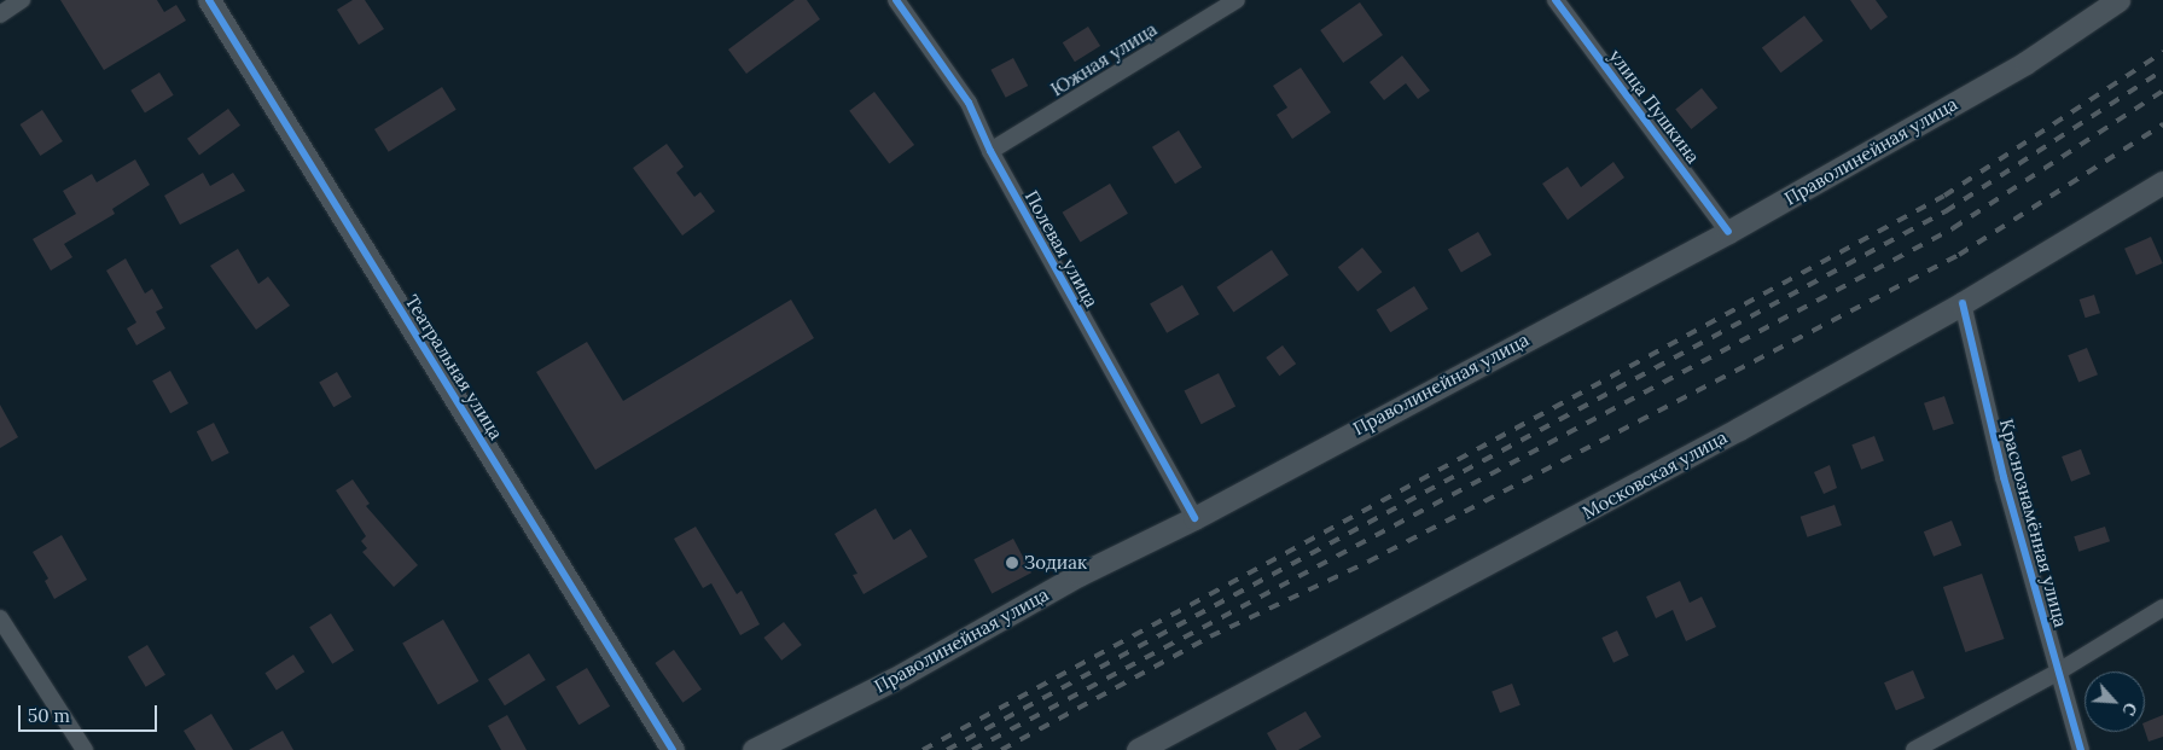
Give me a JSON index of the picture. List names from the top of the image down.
{
  "streets": {
    "main road": ["Праволинейная улица", "Театральная улица", "Московская улица"],
    "street": [
      "Южная улица",
      "улица Пушкина",
      "Полевая улица",
      "Краснознамённая улица"
    ]
  },
  "crossings": [
    ["Южная улица", "Полевая улица"],
    ["улица Пушкина", "Праволинейная улица"],
    ["Праволинейная улица", "Полевая улица"],
    ["Московская улица", "Краснознамённая улица"]
  ],
  "places": ["Зодиак"],
  "scale_bar": "50 m",
  "north": "bottom right"
}
